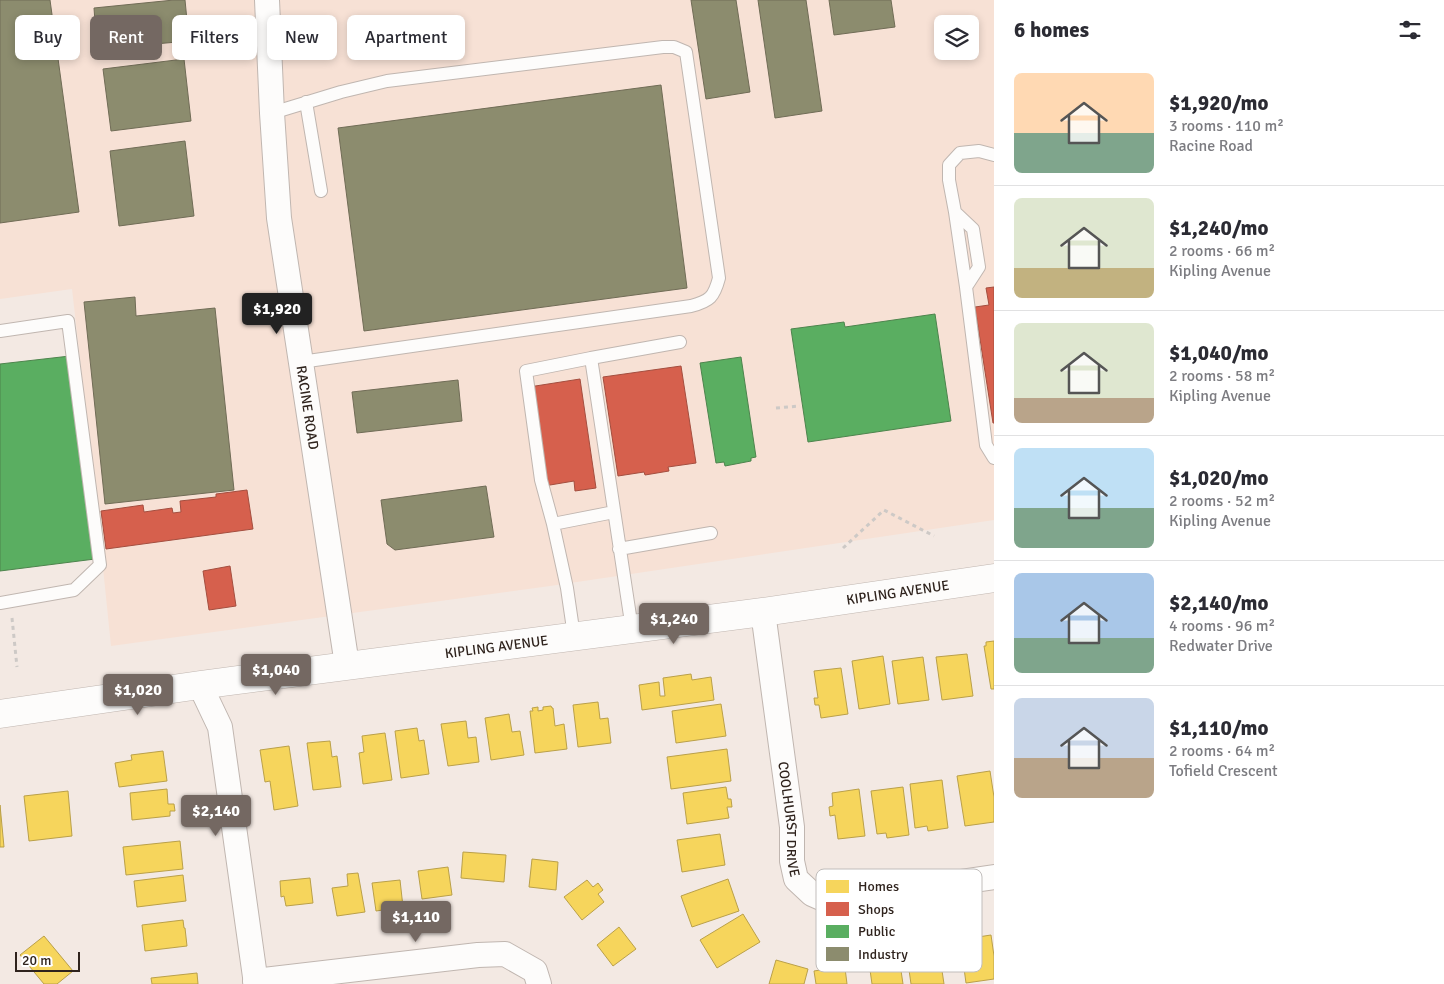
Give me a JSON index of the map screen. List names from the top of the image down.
{
  "streets": {
    "main road": ["KIPLING AVENUE"],
    "street": ["RACINE ROAD", "COOLHURST DRIVE"]
  },
  "crossings": [
    ["RACINE ROAD", "KIPLING AVENUE"],
    ["KIPLING AVENUE", "COOLHURST DRIVE"]
  ],
  "legend": [
    "Homes",
    "Shops",
    "Public",
    "Industry"
  ],
  "scale_bar": "20 m",
  "page": {
    "heading": "6 homes",
    "chip": [
      "Buy",
      "Rent",
      "Filters",
      "New",
      "Apartment"
    ],
    "list": [
      {
        "name": "$1,920/mo",
        "note": "3 rooms · 110 m² · Racine Road"
      },
      {
        "name": "$1,240/mo",
        "note": "2 rooms · 66 m² · Kipling Avenue"
      },
      {
        "name": "$1,040/mo",
        "note": "2 rooms · 58 m² · Kipling Avenue"
      },
      {
        "name": "$1,020/mo",
        "note": "2 rooms · 52 m² · Kipling Avenue"
      },
      {
        "name": "$2,140/mo",
        "note": "4 rooms · 96 m² · Redwater Drive"
      },
      {
        "name": "$1,110/mo",
        "note": "2 rooms · 64 m² · Tofield Crescent"
      }
    ],
    "price": [
      "$1,920",
      "$1,240",
      "$1,040",
      "$1,020",
      "$2,140",
      "$1,110"
    ],
    "scale": "20 m"
  }
}
